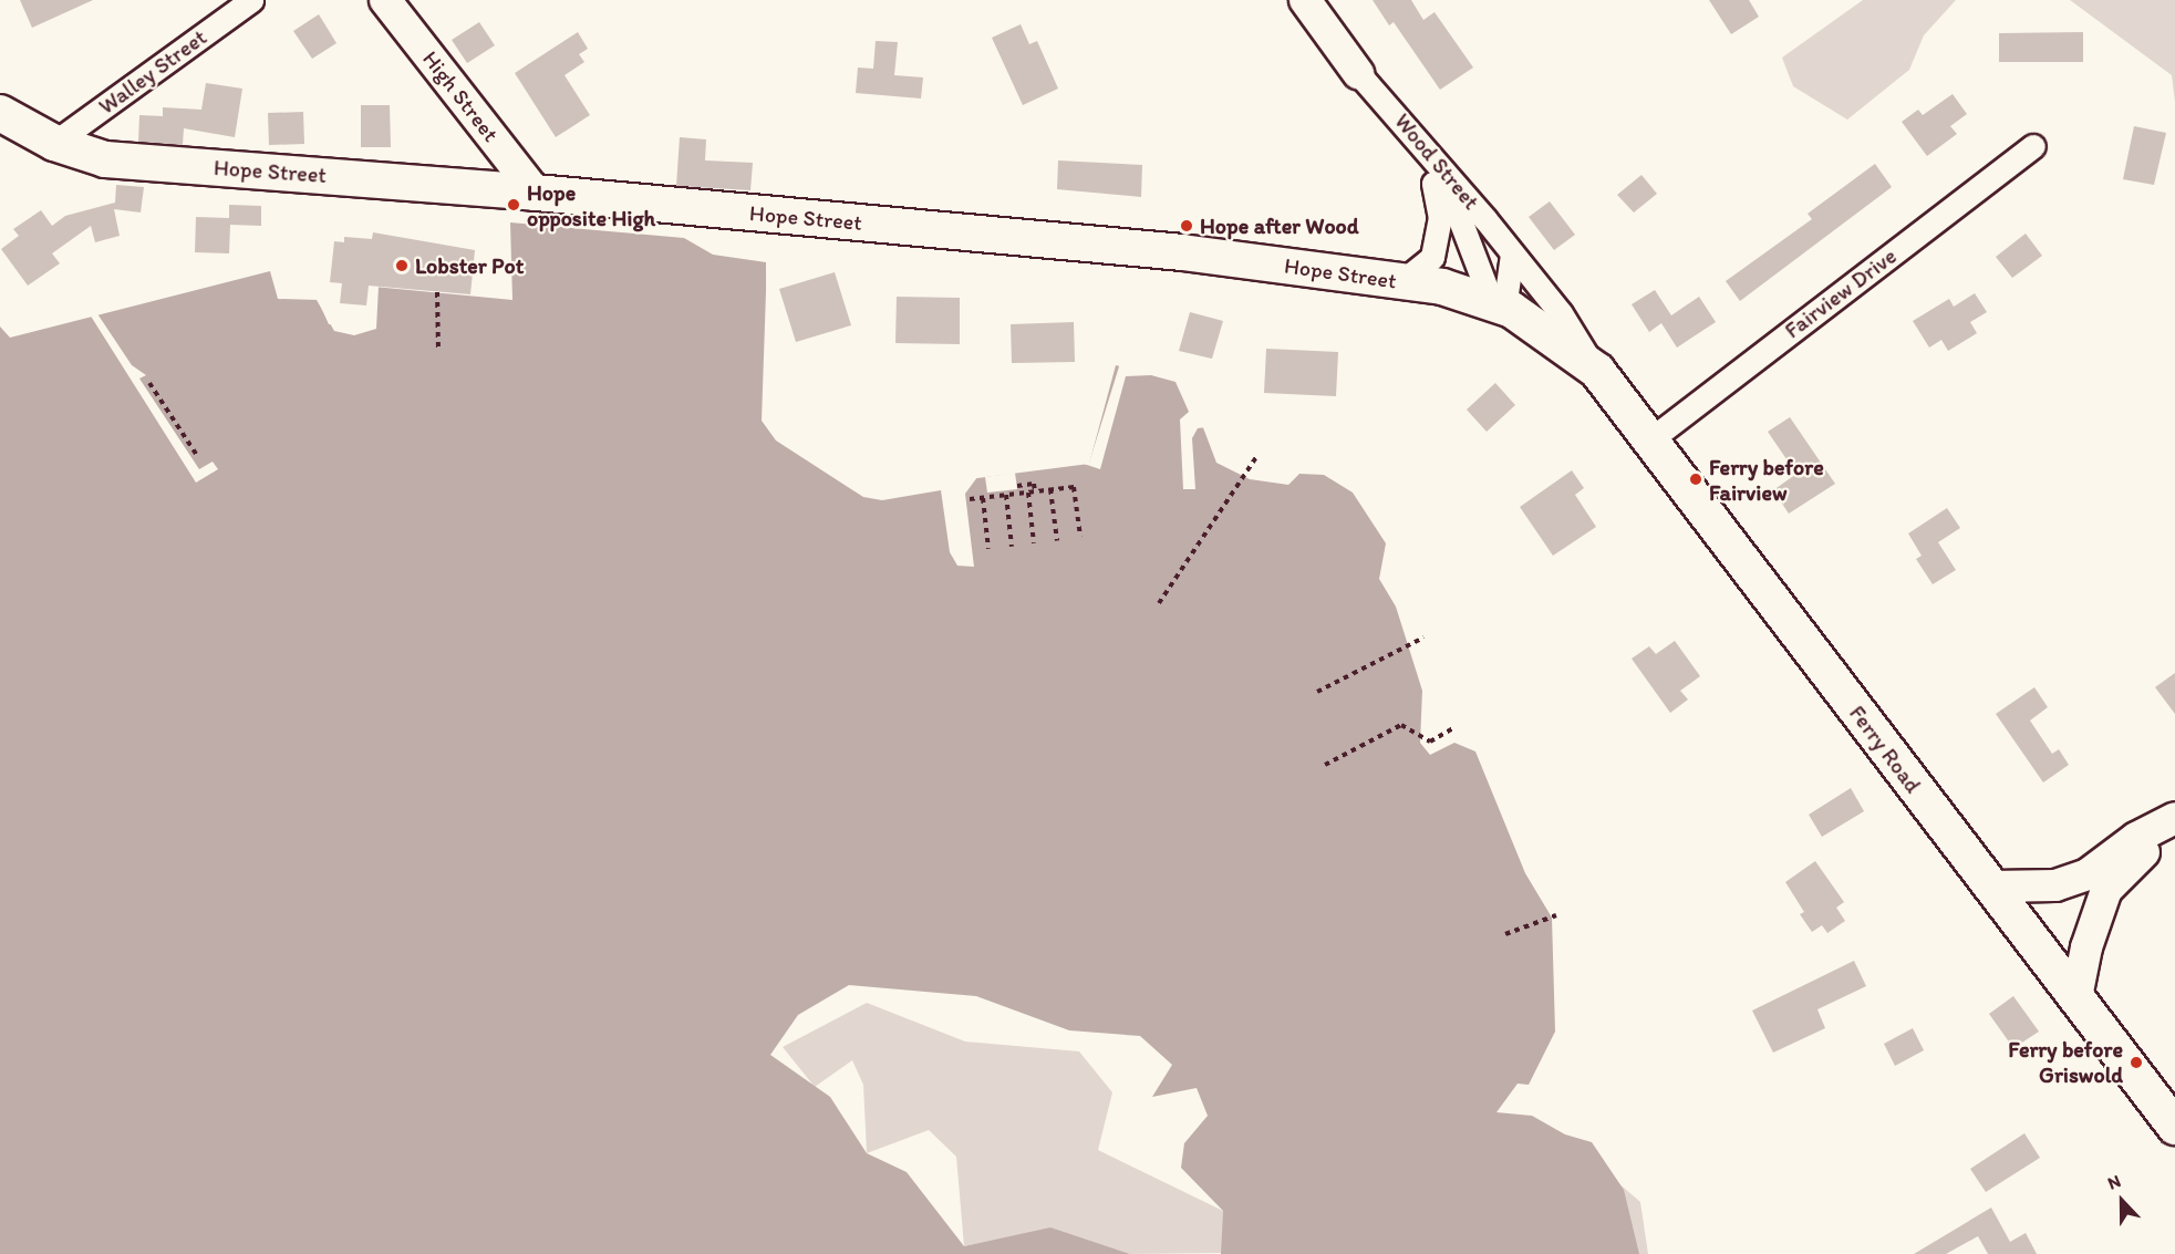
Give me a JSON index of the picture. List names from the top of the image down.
{
  "streets": {
    "main road": ["Hope Street", "Ferry Road"],
    "street": [
      "Walley Street",
      "High Street",
      "Wood Street",
      "Fairview Drive"
    ]
  },
  "crossings": [
    ["Walley Street", "Hope Street"],
    ["High Street", "Hope Street"],
    ["Wood Street", "Hope Street"],
    ["Wood Street", "Ferry Road"],
    ["Hope Street", "Ferry Road"],
    ["Fairview Drive", "Ferry Road"]
  ],
  "places": [
    "Hope opposite High",
    "Hope after Wood",
    "Lobster Pot",
    "Ferry before Fairview",
    "Ferry before Griswold"
  ],
  "north": "top"
}
